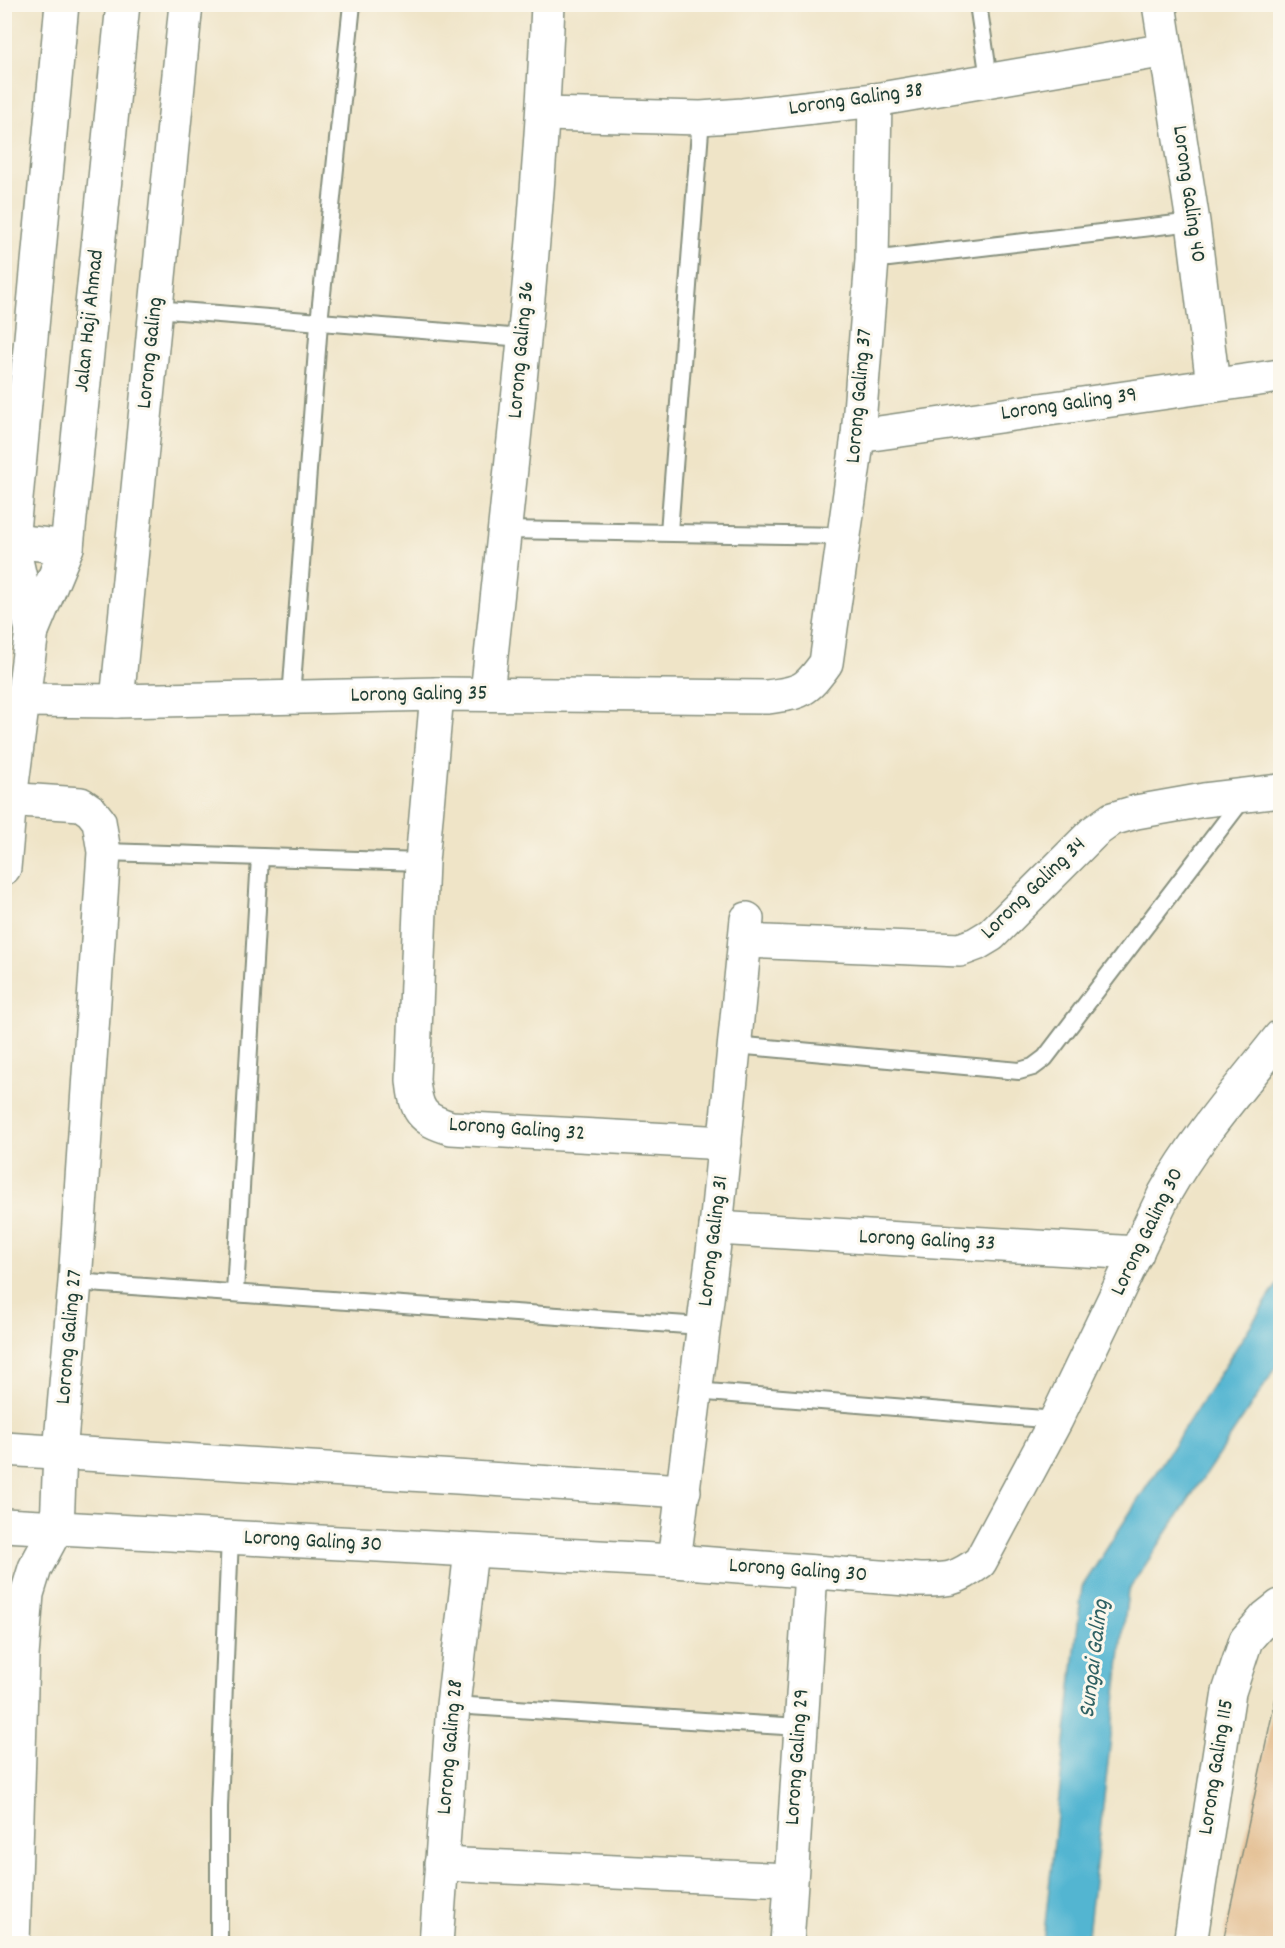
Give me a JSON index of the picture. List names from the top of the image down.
{
  "streets": {
    "street": [
      "Lorong Galing 38",
      "Lorong Galing 40",
      "Jalan Haji Ahmad",
      "Lorong Galing 36",
      "Lorong Galing",
      "Lorong Galing 37",
      "Lorong Galing 39",
      "Lorong Galing 35",
      "Lorong Galing 34",
      "Lorong Galing 32",
      "Lorong Galing 30",
      "Lorong Galing 31",
      "Lorong Galing 33",
      "Lorong Galing 27",
      "Lorong Galing 28",
      "Lorong Galing 29",
      "Lorong Galing 115"
    ]
  },
  "crossings": [
    ["Lorong Galing 38", "Lorong Galing 40"],
    ["Lorong Galing 38", "Lorong Galing 36"],
    ["Lorong Galing 38", "Lorong Galing 37"],
    ["Lorong Galing 40", "Lorong Galing 39"],
    ["Jalan Haji Ahmad", "Lorong Galing 35"],
    ["Jalan Haji Ahmad", "Lorong Galing 27"],
    ["Lorong Galing 36", "Lorong Galing 35"],
    ["Lorong Galing", "Lorong Galing 35"],
    ["Lorong Galing 37", "Lorong Galing 39"],
    ["Lorong Galing 37", "Lorong Galing 35"],
    ["Lorong Galing 35", "Lorong Galing 32"],
    ["Lorong Galing 34", "Lorong Galing 31"],
    ["Lorong Galing 32", "Lorong Galing 31"],
    ["Lorong Galing 30", "Lorong Galing 31"],
    ["Lorong Galing 30", "Lorong Galing 33"],
    ["Lorong Galing 30", "Lorong Galing 27"],
    ["Lorong Galing 30", "Lorong Galing 28"],
    ["Lorong Galing 30", "Lorong Galing 29"],
    ["Lorong Galing 31", "Lorong Galing 33"]
  ],
  "water": ["Sungai Galing"]
}
